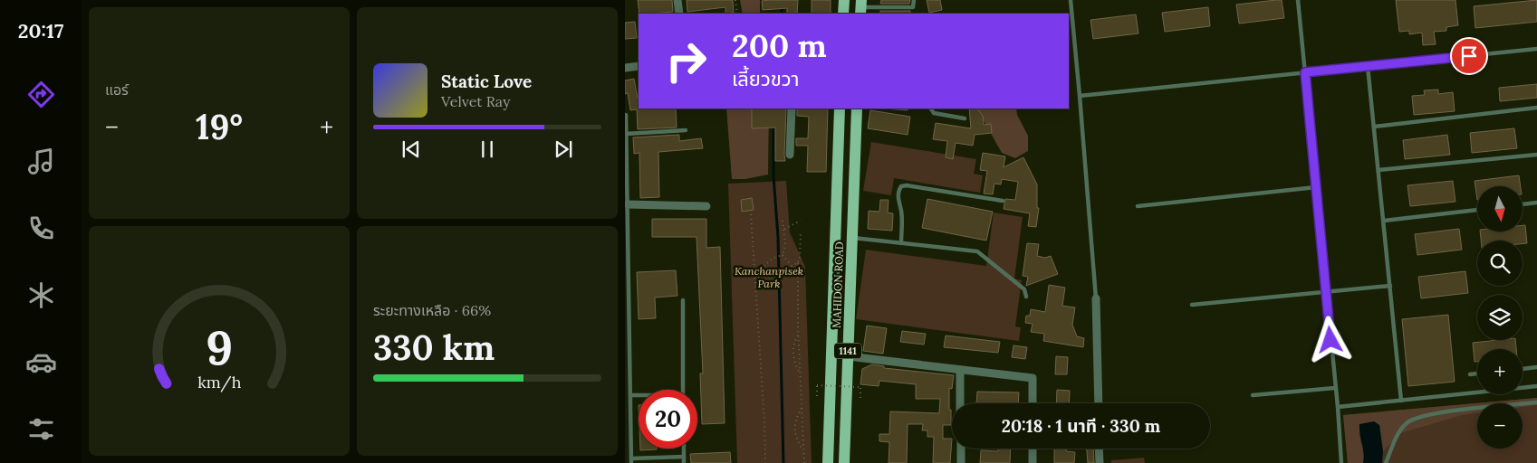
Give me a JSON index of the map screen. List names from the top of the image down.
{
  "streets": {
    "main road": ["MAHIDON ROAD", "1141"]
  },
  "parks": ["Kanchanpisek Park"],
  "north": "bottom",
  "page": {
    "tabs": "20:17",
    "tile": [
      "แอร์",
      ["ระยะทางเหลือ · 66%", "330 km"]
    ],
    "turn": ["200 m", "เลี้ยวขวา"],
    "song": ["Static Love", "Velvet Ray"],
    "heat": ["−", "19°", "+"],
    "map_buttons": ["+", "−"],
    "limit": "20",
    "trip": "20:18 · 1 นาที · 330 m",
    "gauge": ["9", "km/h"]
  }
}
